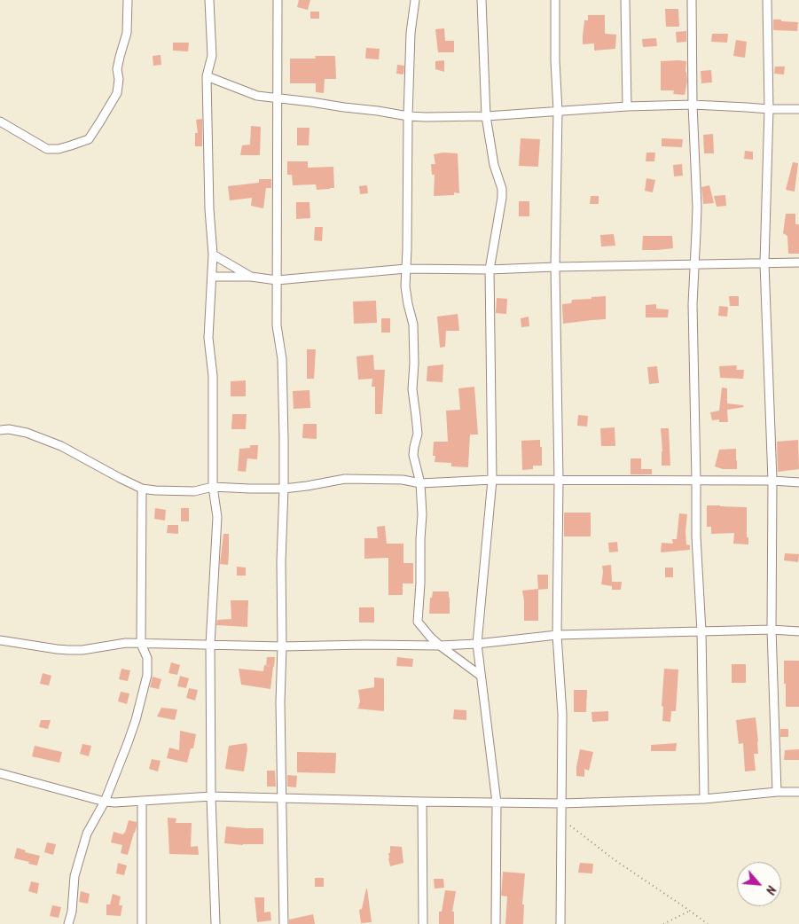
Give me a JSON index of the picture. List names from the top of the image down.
{
  "north": "bottom right"
}
